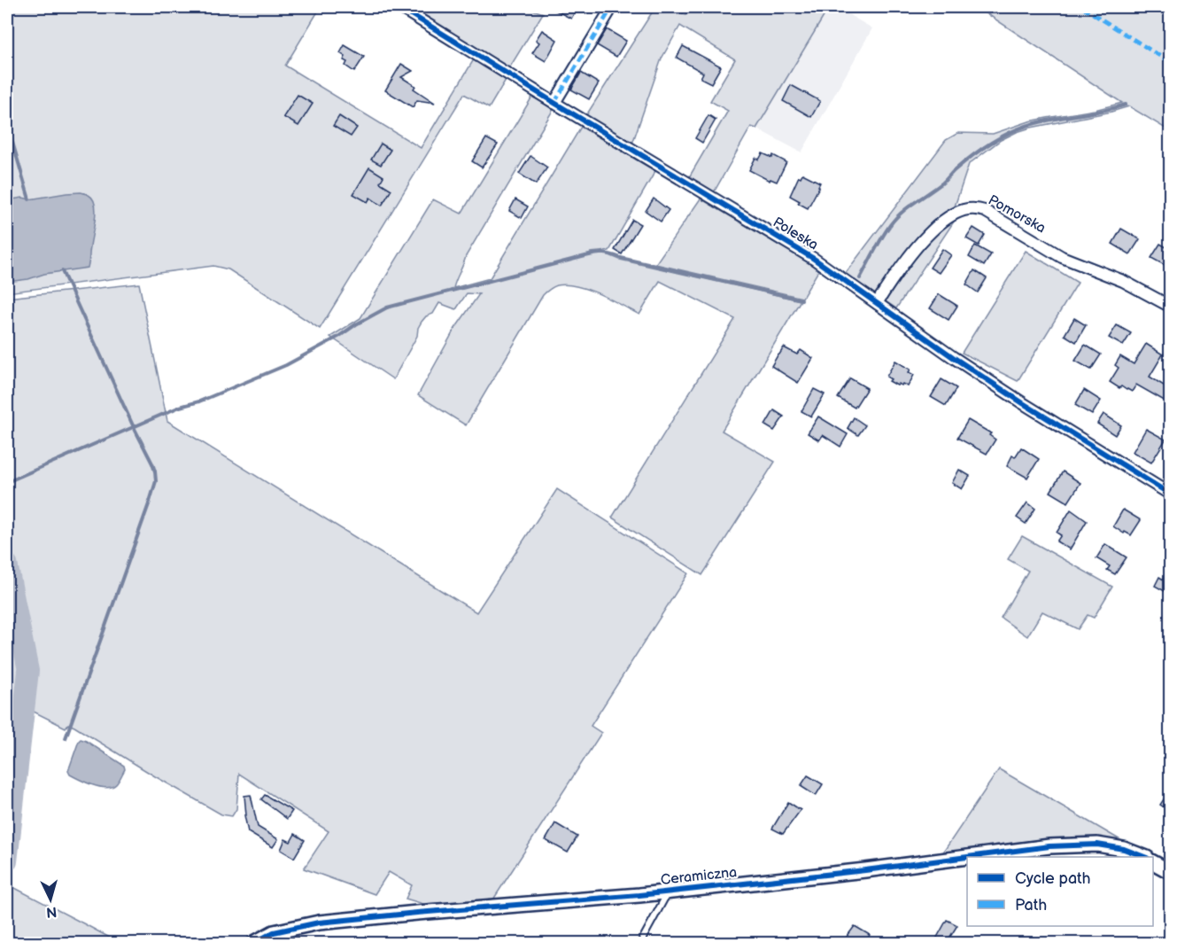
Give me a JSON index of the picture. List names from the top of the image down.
{
  "streets": {
    "street": ["Pomorska", "Poleska", "Ceramiczna"]
  },
  "crossings": [
    ["Pomorska", "Poleska"]
  ],
  "legend": ["Cycle path", "Path"],
  "north": "bottom"
}
